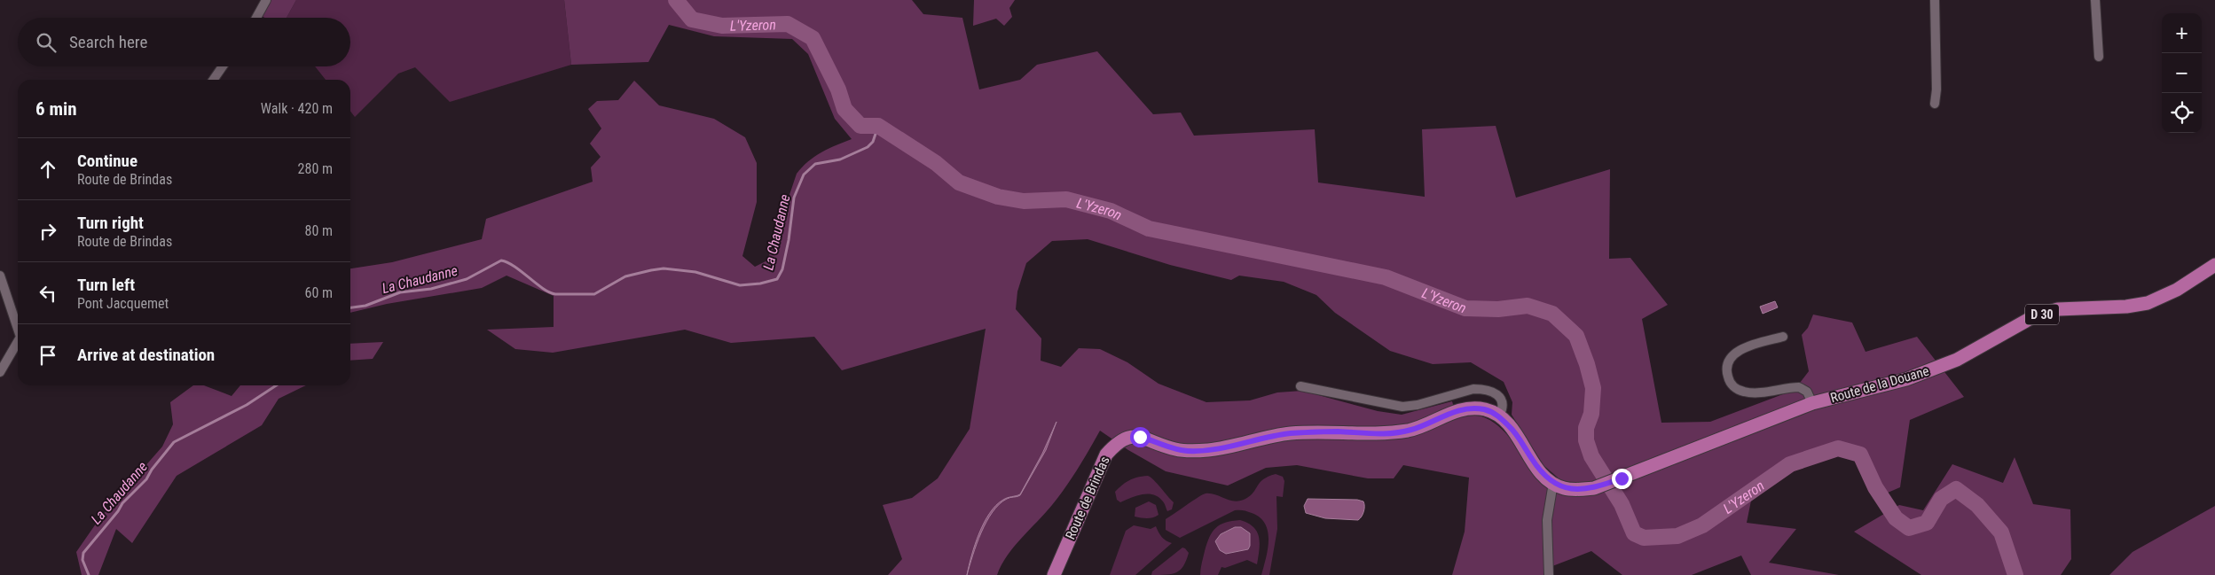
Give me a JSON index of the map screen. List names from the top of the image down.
{
  "streets": {
    "main road": ["D 30", "Route de la Douane", "Route de Brindas"]
  },
  "crossings": [
    ["Route de la Douane", "Route de Brindas"]
  ],
  "water": ["L'Yzeron", "La Chaudanne"],
  "page": {
    "map_buttons": ["+", "−"],
    "search": "Search here",
    "heading": ["6 min", "Walk · 420 m"],
    "list": [
      ["Continue", "Route de Brindas", "280 m"],
      ["Turn right", "Route de Brindas", "80 m"],
      ["Turn left", "Pont Jacquemet", "60 m"],
      "Arrive at destination"
    ]
  }
}
